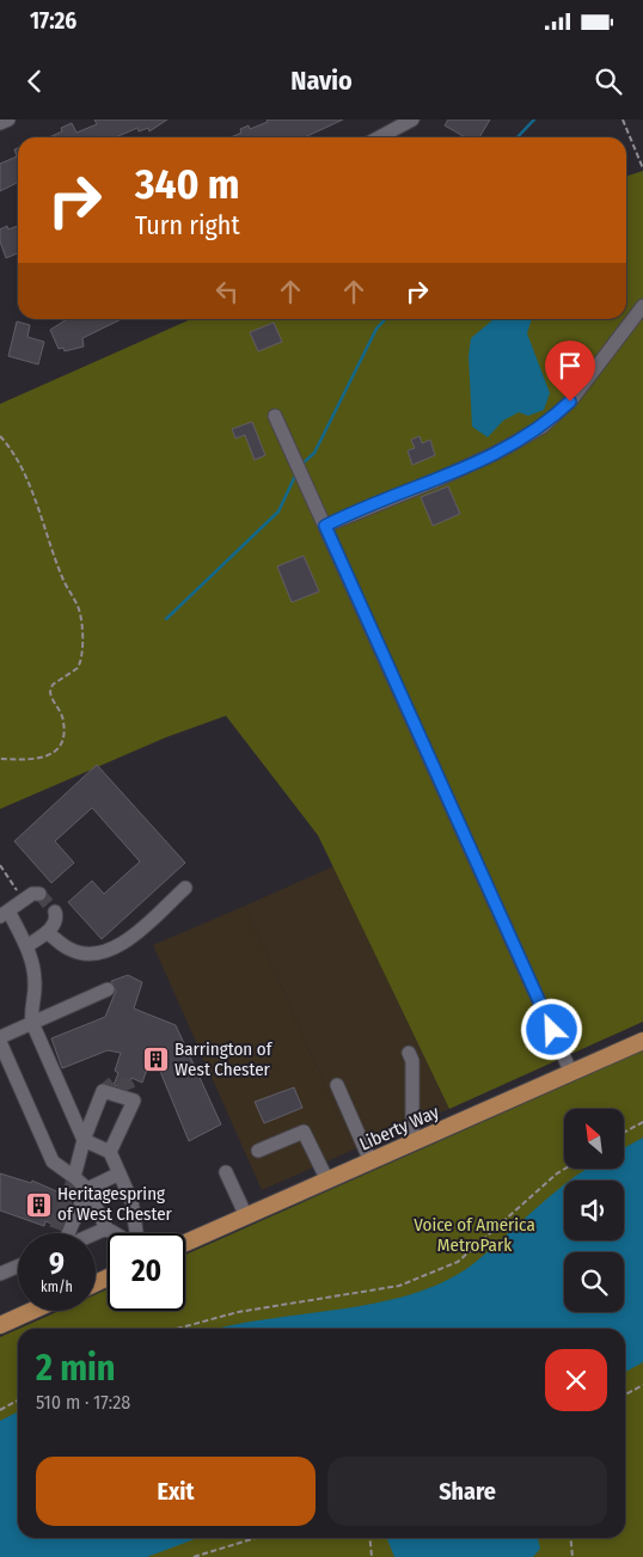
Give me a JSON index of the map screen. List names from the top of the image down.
{
  "streets": {
    "main road": ["Liberty Way"]
  },
  "parks": ["Voice of America MetroPark"],
  "places": {
    "building": ["Barrington of West Chester", "Heritagespring of West Chester"]
  },
  "north": "top left",
  "page": {
    "status": "17:26",
    "header": "Navio",
    "turn": ["340 m", "Turn right"],
    "speed": "9 km/h",
    "limit": "20",
    "heading": ["2 min", "510 m · 17:28"],
    "buttons": ["Exit", "Share"]
  }
}
